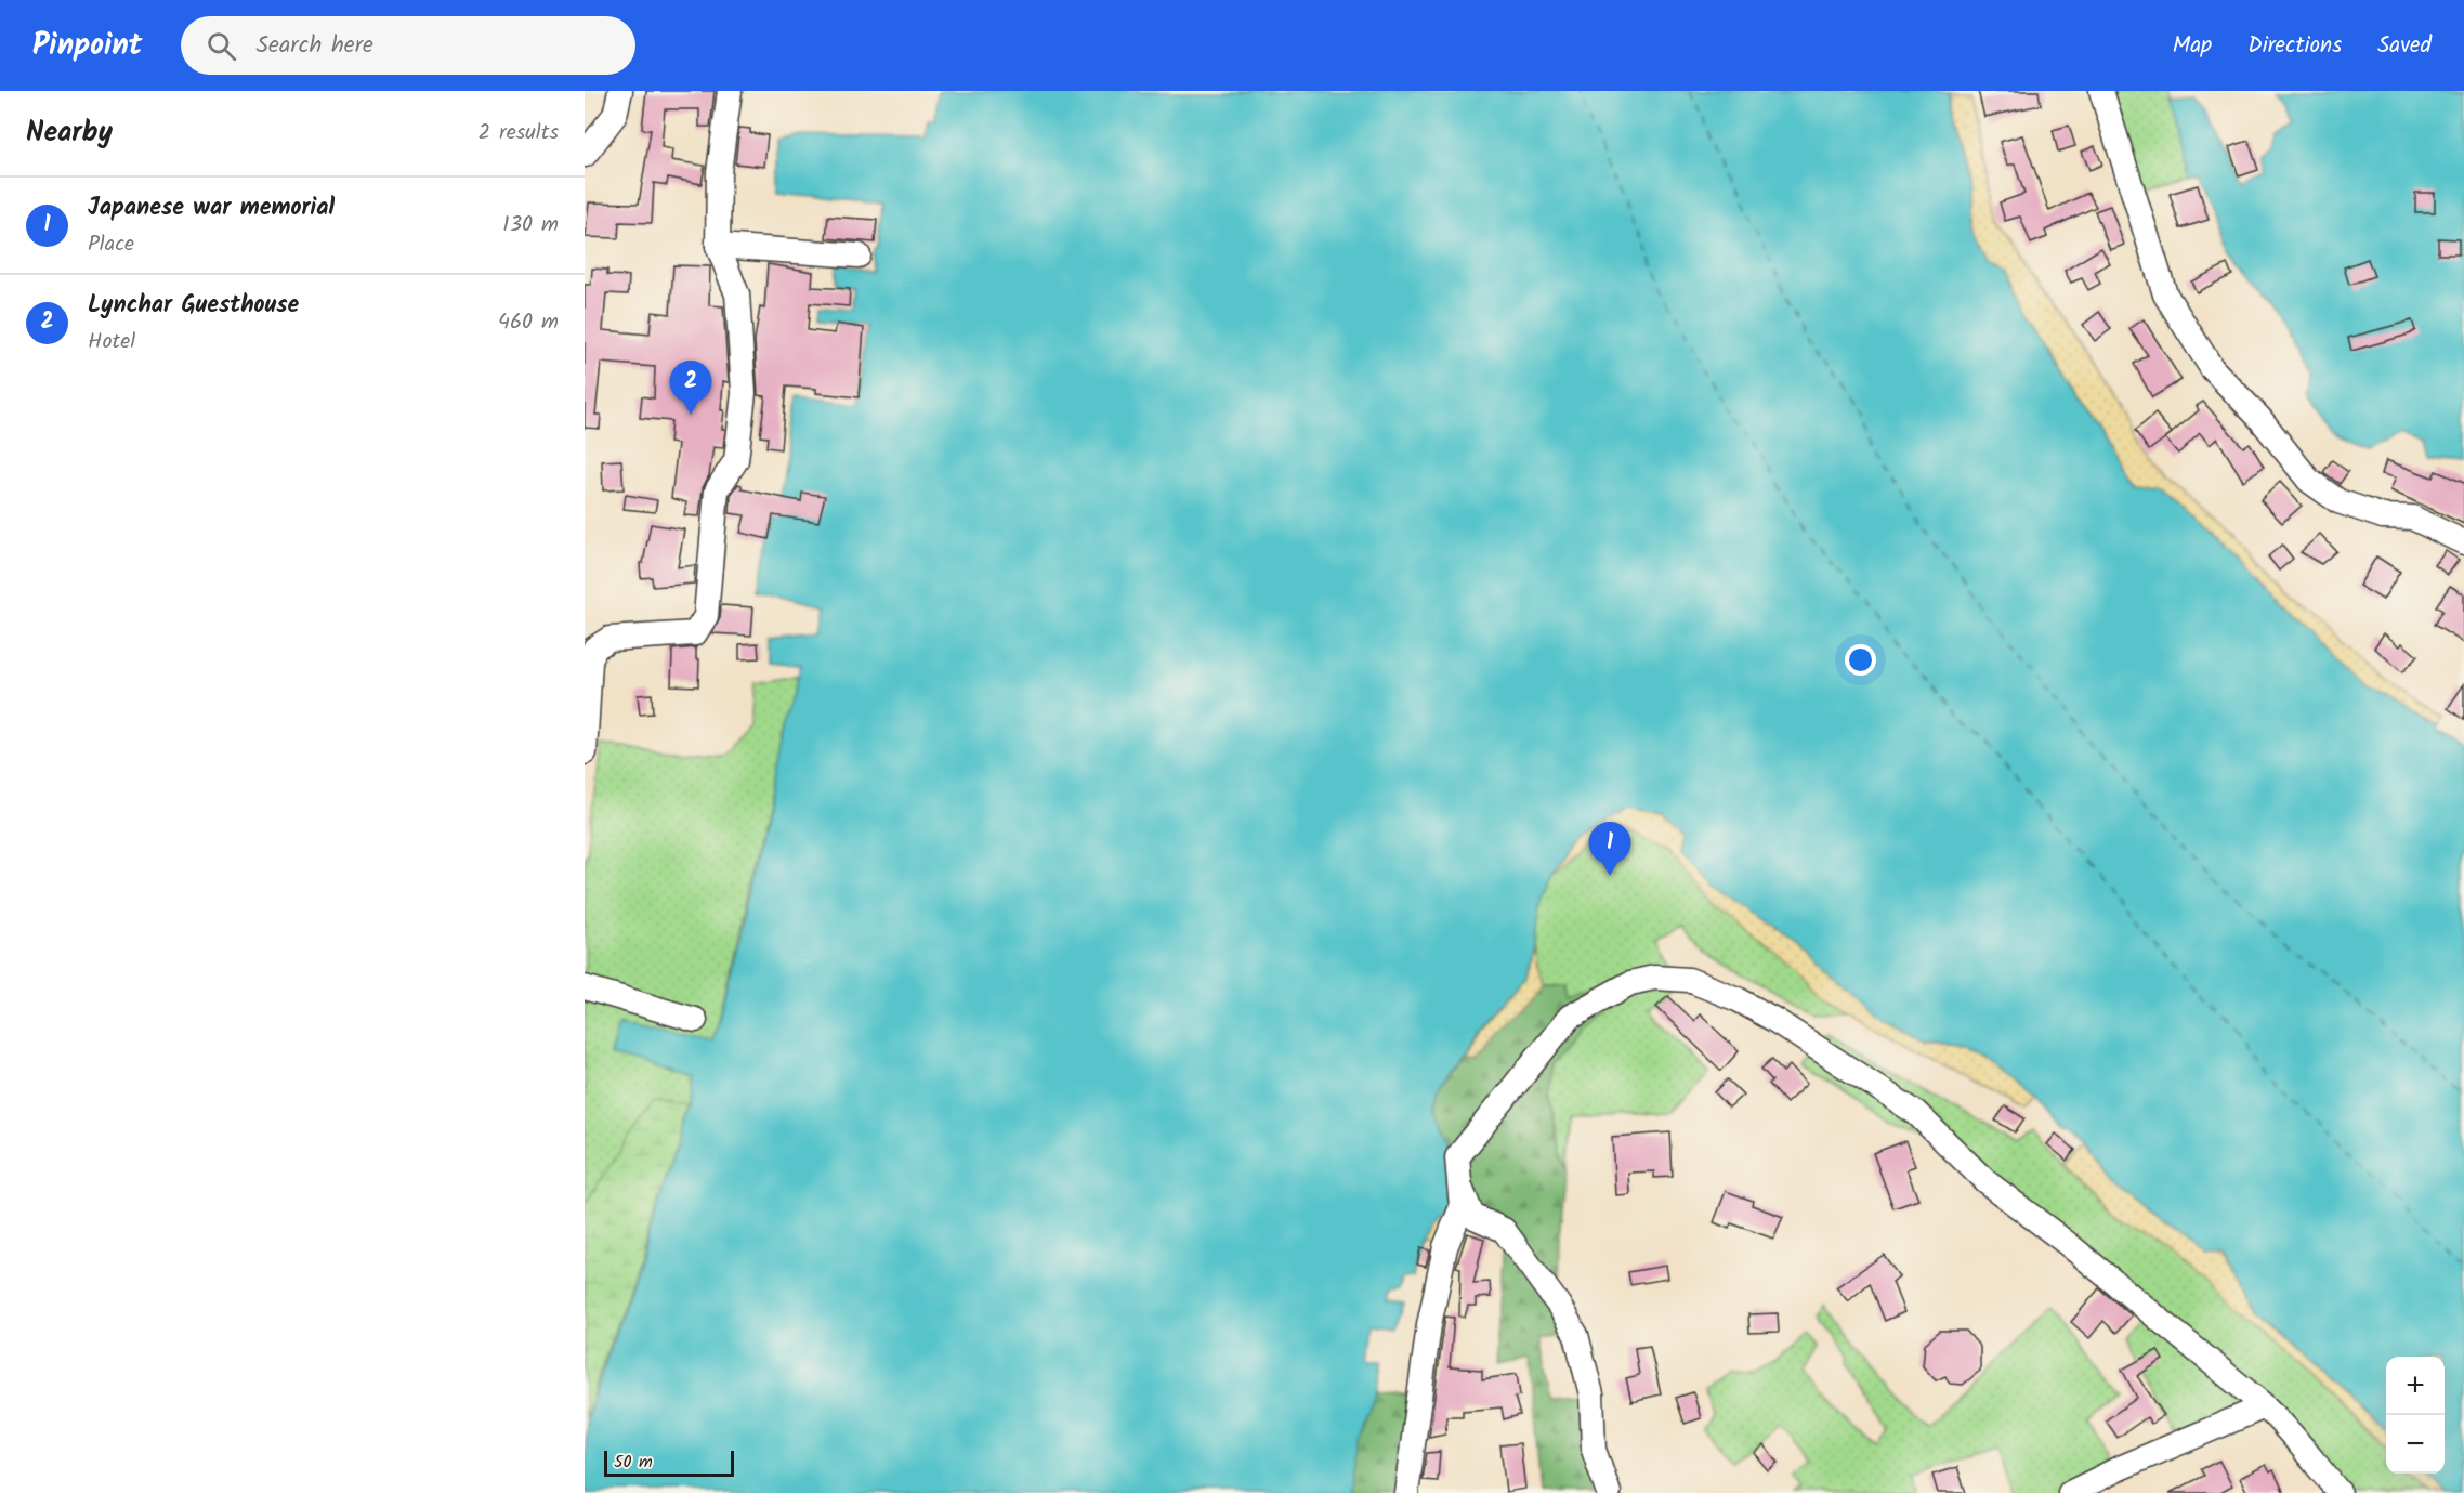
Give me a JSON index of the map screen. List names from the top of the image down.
{
  "scale_bar": "50 m",
  "page": {
    "header": "Pinpoint",
    "search": "Search here",
    "nav": ["Map", "Directions", "Saved"],
    "heading": ["Nearby", "2 results"],
    "list": [
      {
        "mark": "1",
        "name": "Japanese war memorial",
        "note": "Place",
        "value": "130 m"
      },
      {
        "mark": "2",
        "name": "Lynchar Guesthouse",
        "note": "Hotel",
        "value": "460 m"
      }
    ],
    "pins": ["2", "1"],
    "map_buttons": ["+", "−"],
    "scale": "50 m"
  }
}
